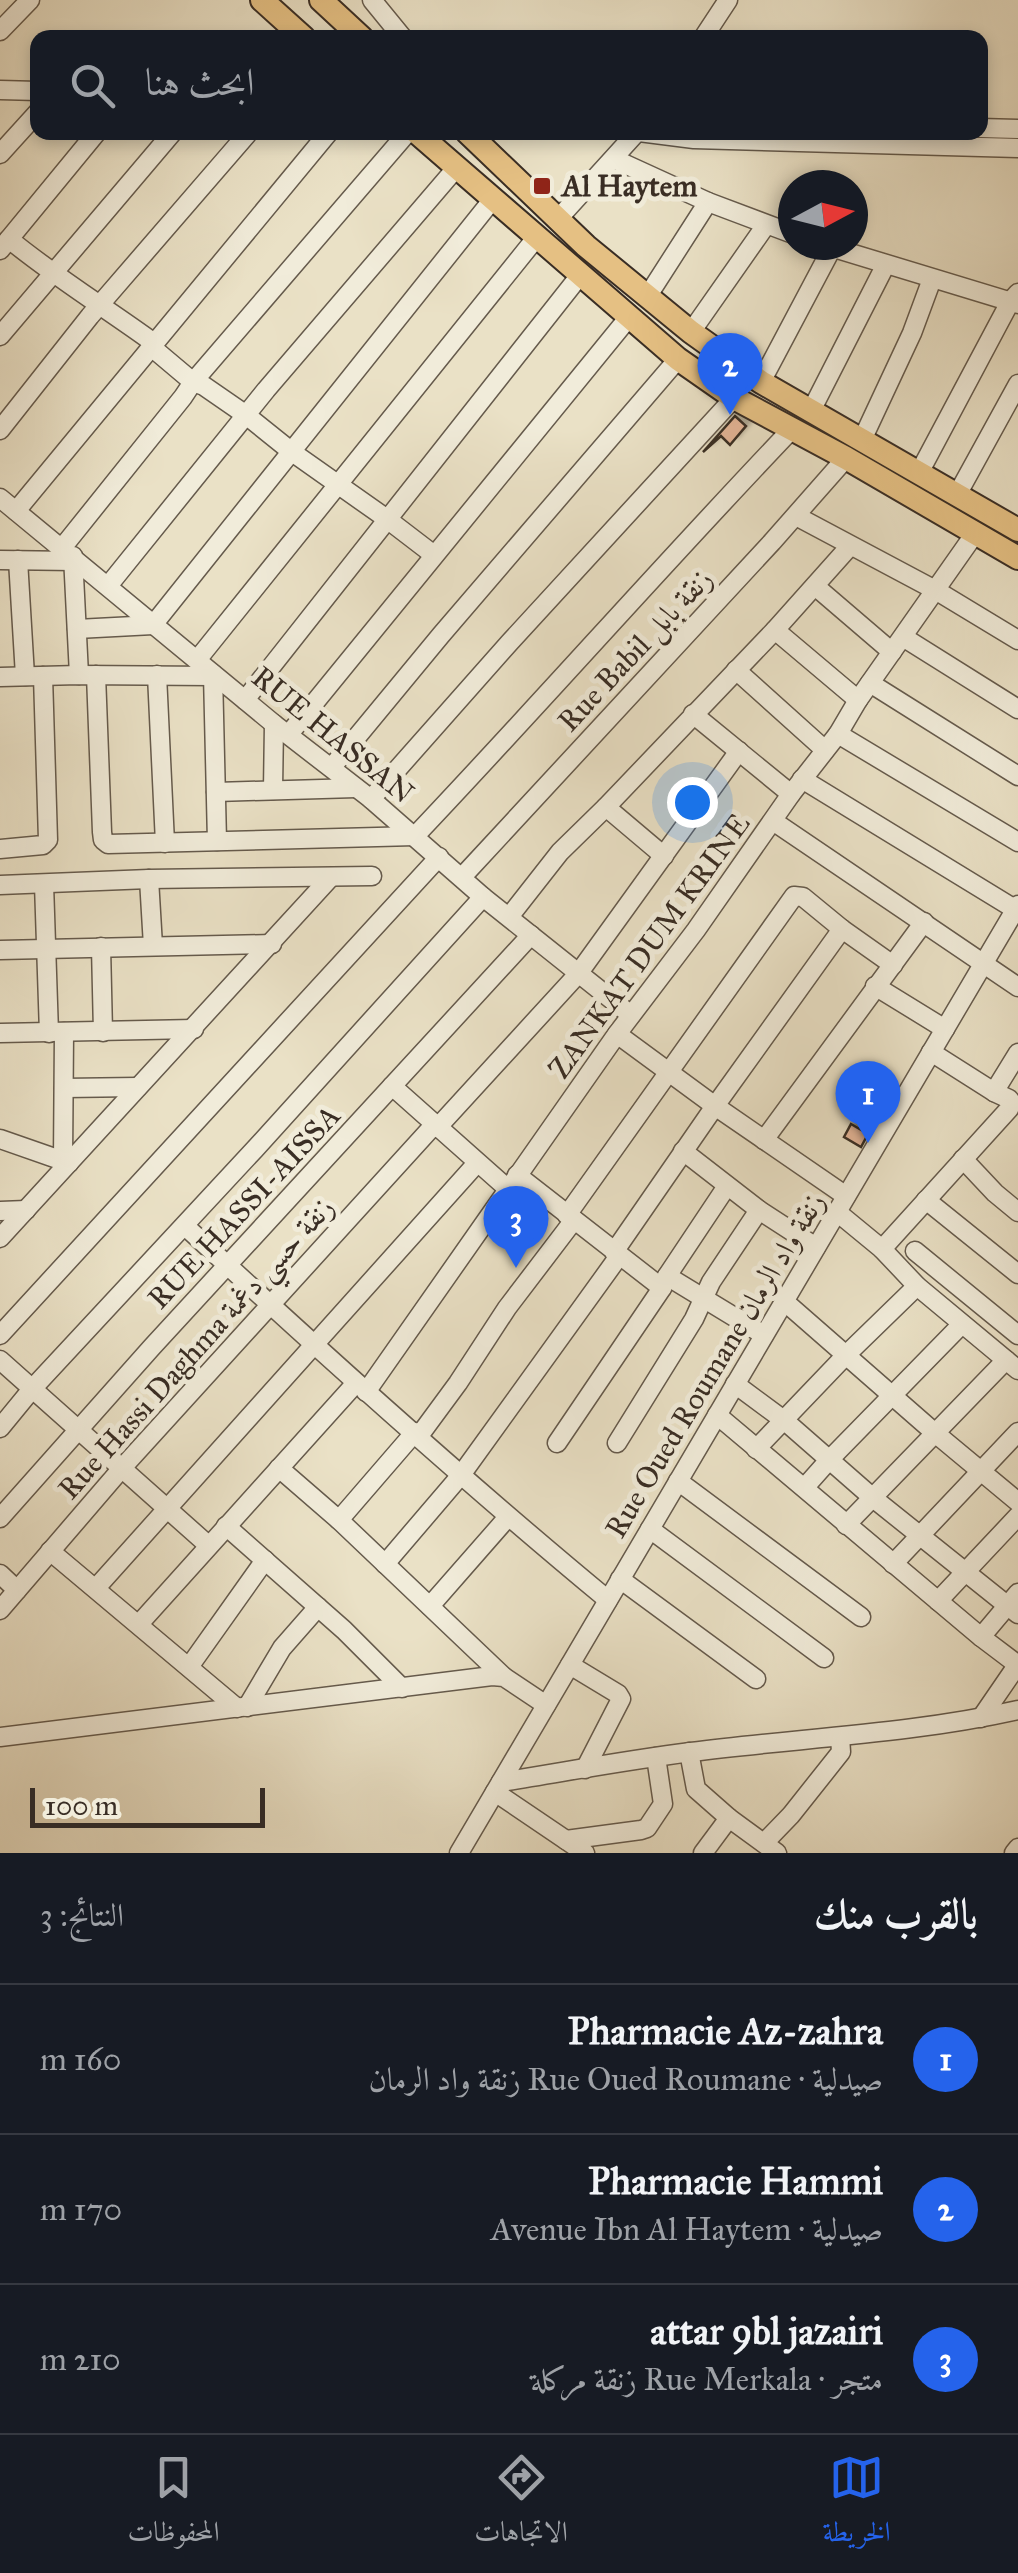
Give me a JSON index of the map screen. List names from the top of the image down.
{
  "streets": {
    "street": [
      "Rue Babil زنقة بابل",
      "RUE HASSAN",
      "ZANKAT DUM KRINE",
      "RUE HASSI-AISSA",
      "Rue Hassi Daghma زنقة حسي دغمة",
      "Rue Oued Roumane زنقة واد الرمان"
    ]
  },
  "crossings": [
    ["Rue Babil زنقة بابل", "RUE HASSAN"],
    ["RUE HASSAN", "ZANKAT DUM KRINE"],
    ["RUE HASSAN", "RUE HASSI-AISSA"],
    ["RUE HASSAN", "Rue Hassi Daghma زنقة حسي دغمة"]
  ],
  "places": {
    "transit": ["Al Haytem"]
  },
  "scale_bar": "100 m",
  "north": "right",
  "page": {
    "search": "ابحث هنا",
    "pins": ["2", "1", "3"],
    "scale": "100 m",
    "heading": ["بالقرب منك", "النتائج: 3"],
    "list": [
      {
        "mark": "1",
        "name": "Pharmacie Az-zahra",
        "note": "صيدلية · Rue Oued Roumane زنقة واد الرمان",
        "value": "160 m"
      },
      {
        "mark": "2",
        "name": "Pharmacie Hammi",
        "note": "صيدلية · Avenue Ibn Al Haytem",
        "value": "170 m"
      },
      {
        "mark": "3",
        "name": "attar 9bl jazairi",
        "note": "متجر · Rue Merkala زنقة مركلة",
        "value": "210 m"
      }
    ],
    "nav": ["الخريطة", "الاتجاهات", "المحفوظات"]
  }
}
